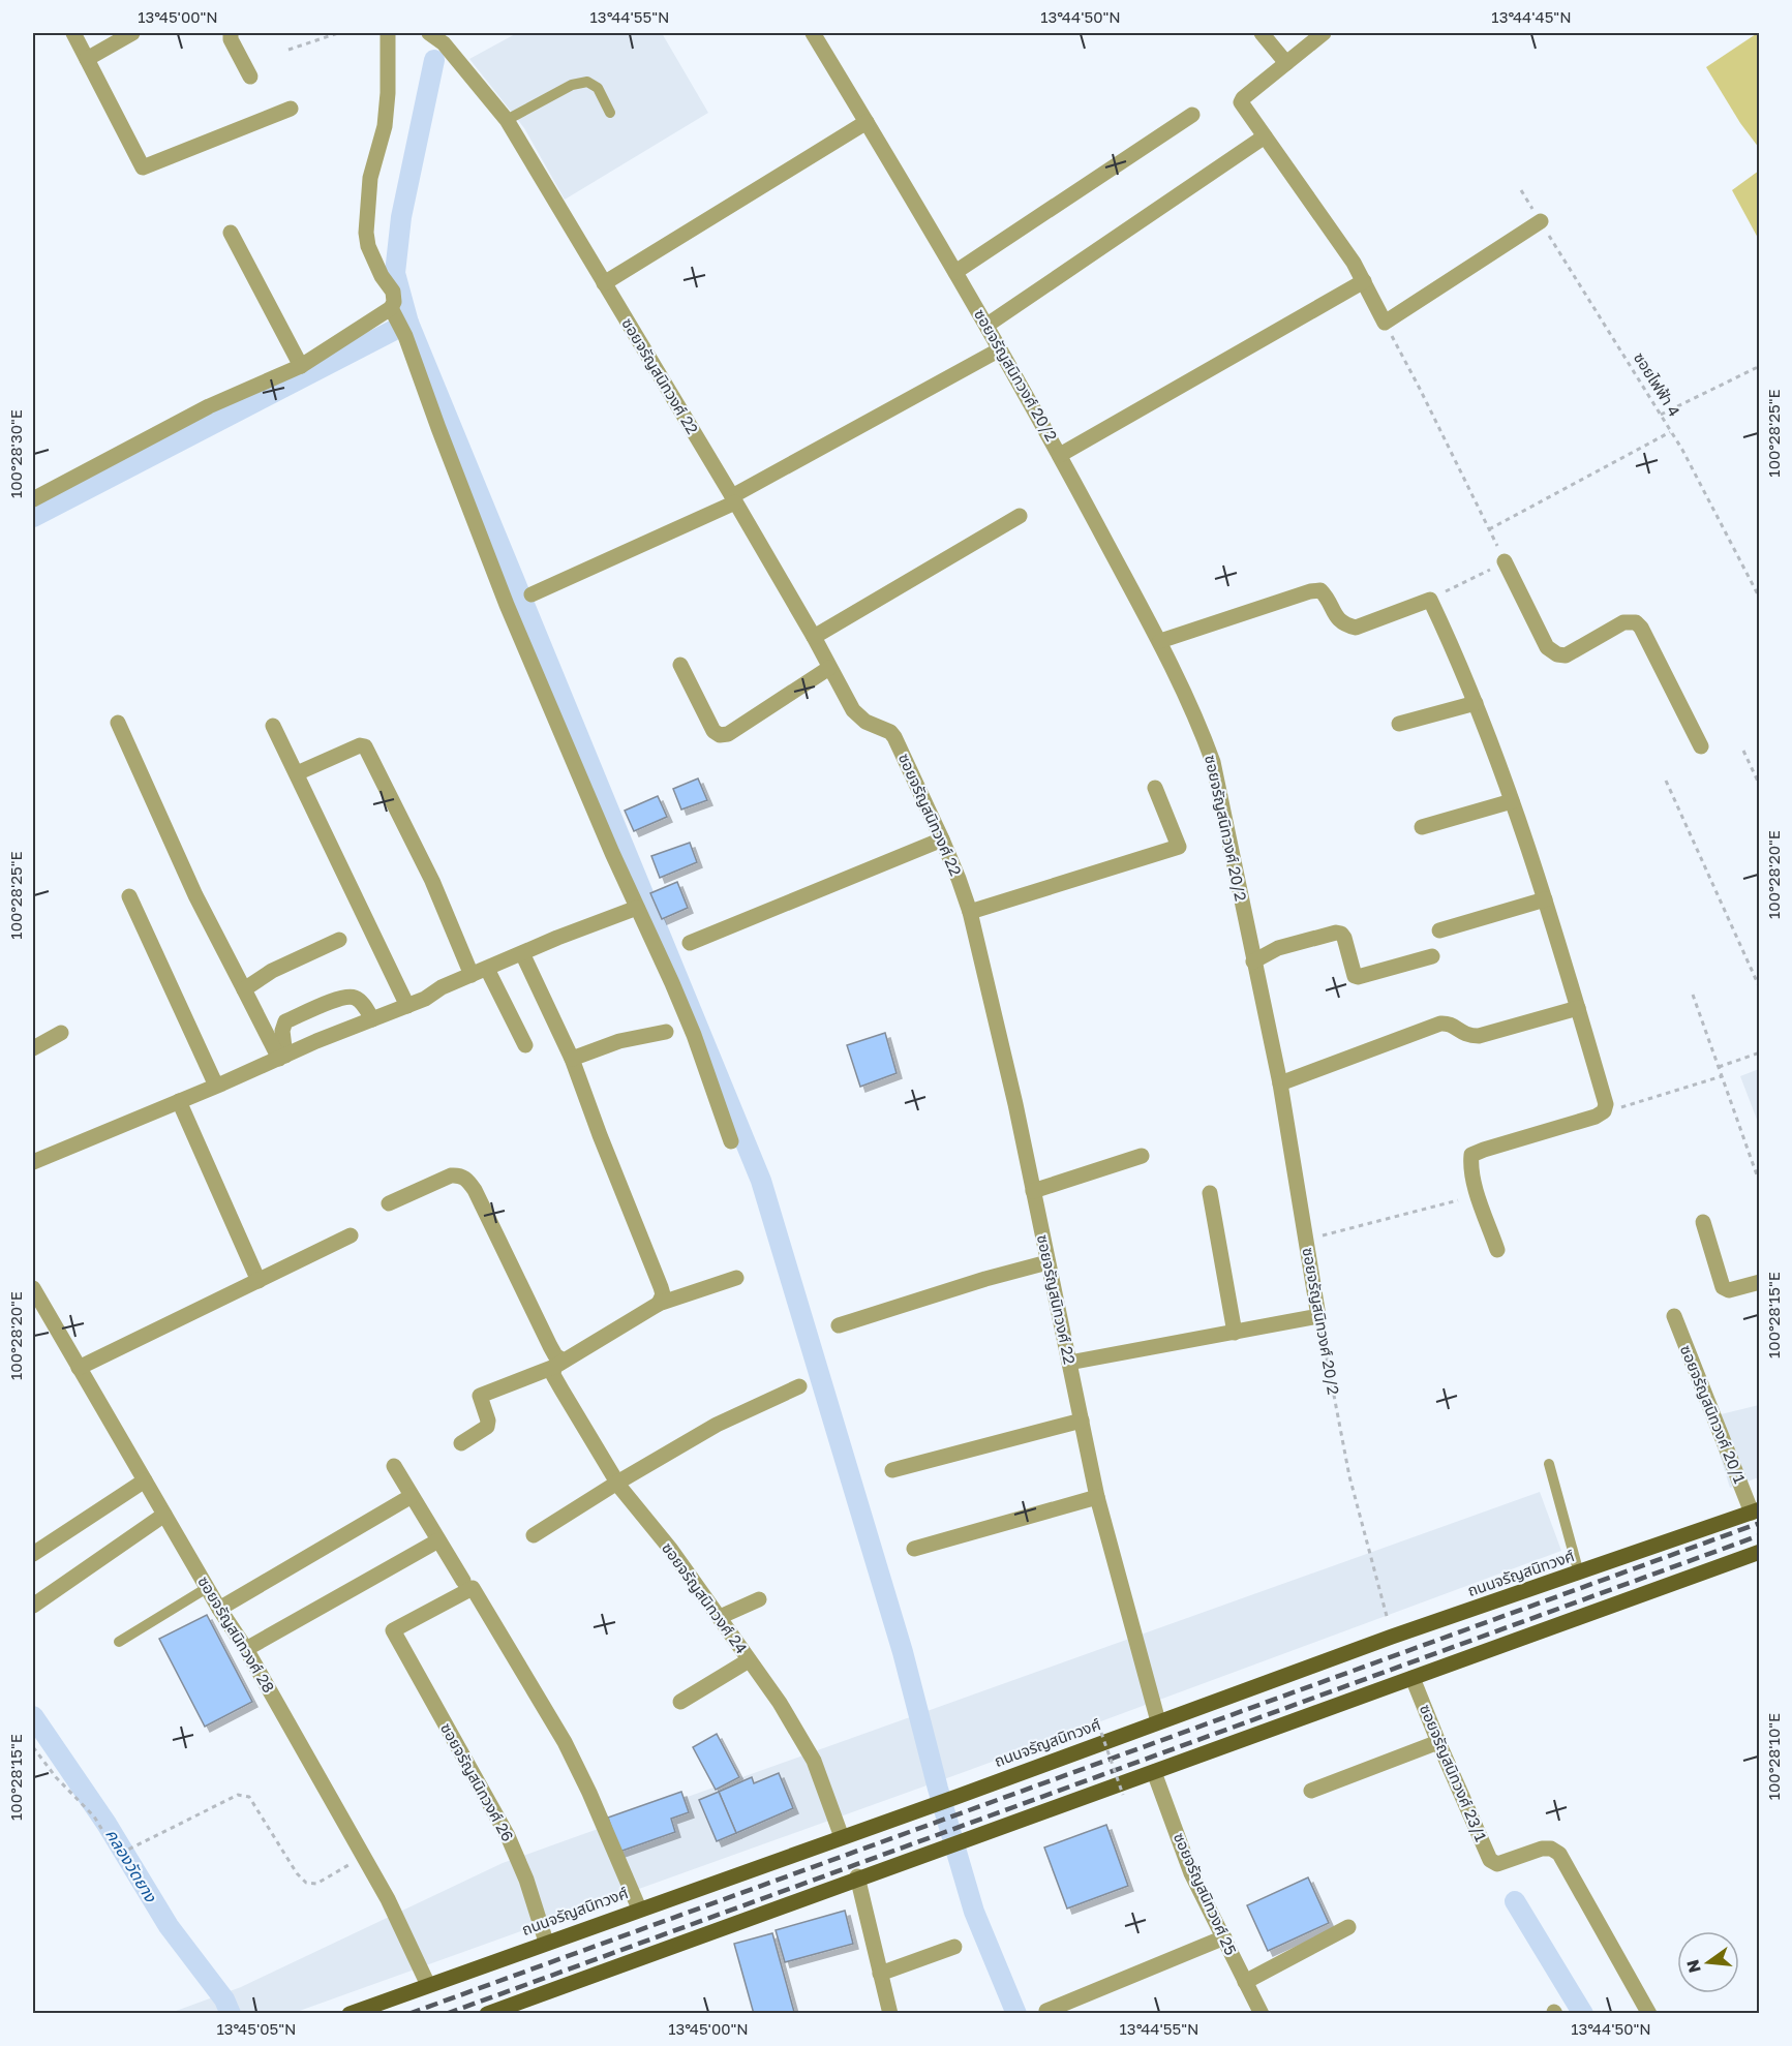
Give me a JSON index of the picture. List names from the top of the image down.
{
  "streets": {
    "main road": ["ถนนจรัญสนิทวงศ์"],
    "street": [
      "ซอยจรัญสนิทวงศ์ 20/2",
      "ซอยจรัญสนิทวงศ์ 22",
      "ซอยจรัญสนิทวงศ์ 20/1",
      "ซอยจรัญสนิทวงศ์ 24",
      "ซอยจรัญสนิทวงศ์ 28",
      "ซอยจรัญสนิทวงศ์ 23/1",
      "ซอยจรัญสนิทวงศ์ 26",
      "ซอยจรัญสนิทวงศ์ 25"
    ],
    "path": ["ซอยไฟฟ้า 4"]
  },
  "crossings": [
    ["ซอยจรัญสนิทวงศ์ 20/2", "ถนนจรัญสนิทวงศ์"],
    ["ซอยจรัญสนิทวงศ์ 22", "ถนนจรัญสนิทวงศ์"],
    ["ซอยจรัญสนิทวงศ์ 20/1", "ถนนจรัญสนิทวงศ์"],
    ["ถนนจรัญสนิทวงศ์", "ซอยจรัญสนิทวงศ์ 24"],
    ["ถนนจรัญสนิทวงศ์", "ซอยจรัญสนิทวงศ์ 28"],
    ["ถนนจรัญสนิทวงศ์", "ซอยจรัญสนิทวงศ์ 26"]
  ],
  "water": ["คลองวัดยาง"],
  "north": "left",
  "coordinates": [
    "13°45'00\"N",
    "13°44'55\"N",
    "13°44'50\"N",
    "13°44'45\"N",
    "100°28'25\"E",
    "100°28'30\"E",
    "100°28'20\"E",
    "100°28'15\"E",
    "100°28'10\"E",
    "13°45'05\"N"
  ]
}
